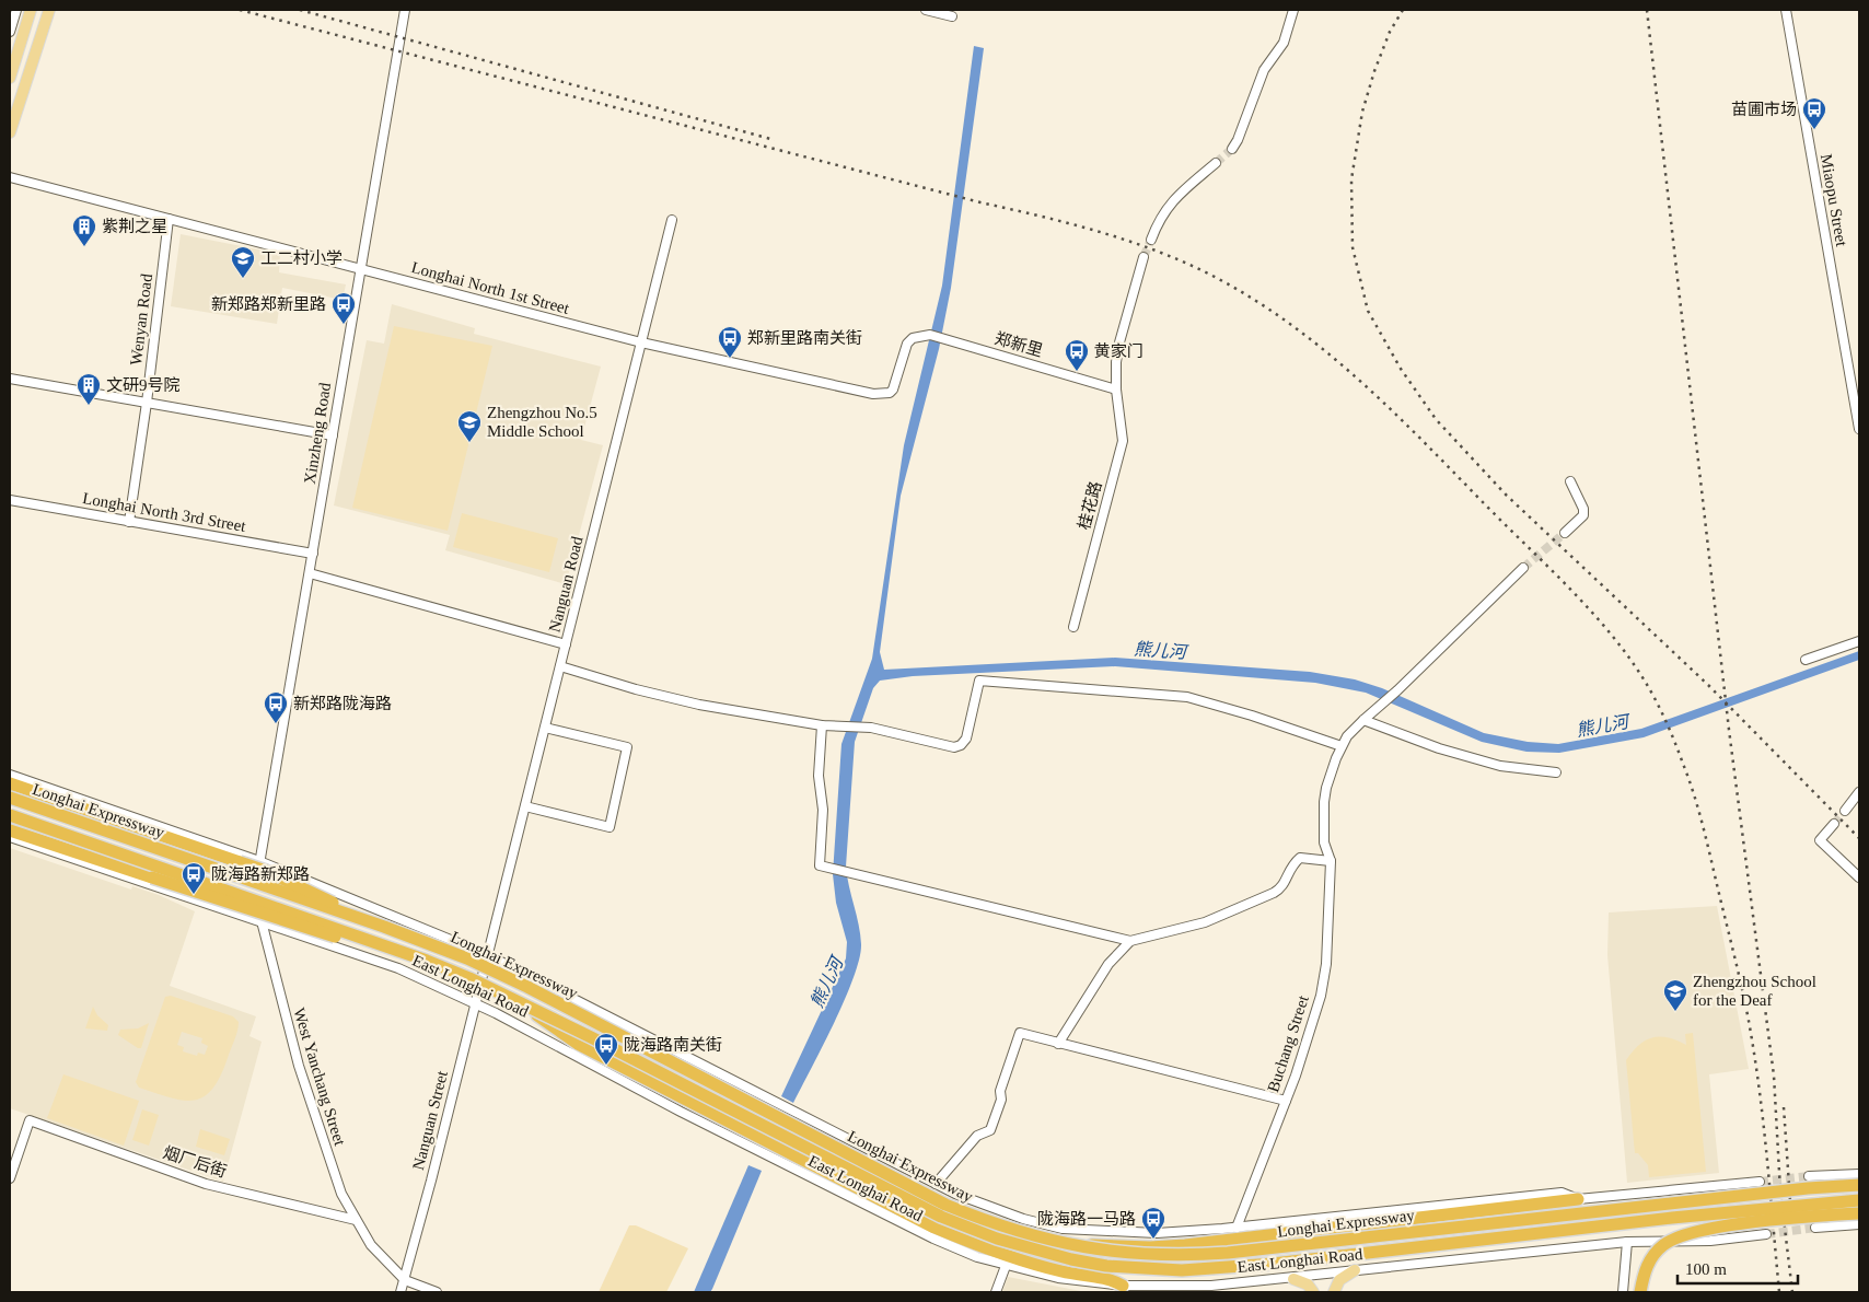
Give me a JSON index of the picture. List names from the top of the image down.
{
  "streets": {
    "highway": ["Longhai Expressway"],
    "street": [
      "Miaopu Street",
      "Longhai North 1st Street",
      "Wenyan Road",
      "郑新里",
      "Xinzheng Road",
      "桂花路",
      "Longhai North 3rd Street",
      "Nanguan Road",
      "East Longhai Road",
      "Buchang Street",
      "West Yanchang Street",
      "Nanguan Street",
      "烟厂后街"
    ]
  },
  "crossings": [
    ["Longhai North 1st Street", "Wenyan Road"],
    ["Longhai North 1st Street", "郑新里"],
    ["Longhai North 1st Street", "Xinzheng Road"],
    ["Longhai North 1st Street", "Nanguan Road"],
    ["Wenyan Road", "Longhai North 3rd Street"],
    ["郑新里", "桂花路"],
    ["Xinzheng Road", "Longhai North 3rd Street"],
    ["Xinzheng Road", "East Longhai Road"],
    ["Xinzheng Road", "West Yanchang Street"],
    ["Nanguan Road", "East Longhai Road"],
    ["Nanguan Road", "Nanguan Street"],
    ["East Longhai Road", "Buchang Street"],
    ["East Longhai Road", "West Yanchang Street"],
    ["East Longhai Road", "Nanguan Street"],
    ["West Yanchang Street", "Nanguan Street"],
    ["West Yanchang Street", "烟厂后街"]
  ],
  "water": ["熊儿河"],
  "places": {
    "bus stop": [
      "苗圃市场",
      "新郑路郑新里路",
      "郑新里路南关街",
      "黄家门",
      "新郑路陇海路",
      "陇海路新郑路",
      "陇海路南关街",
      "陇海路一马路"
    ],
    "building": ["紫荆之星", "文研9号院"],
    "school or university": ["工二村小学", "Zhengzhou No.5 Middle School", "Zhengzhou School for the Deaf"]
  },
  "scale_bar": "100 m"
}
